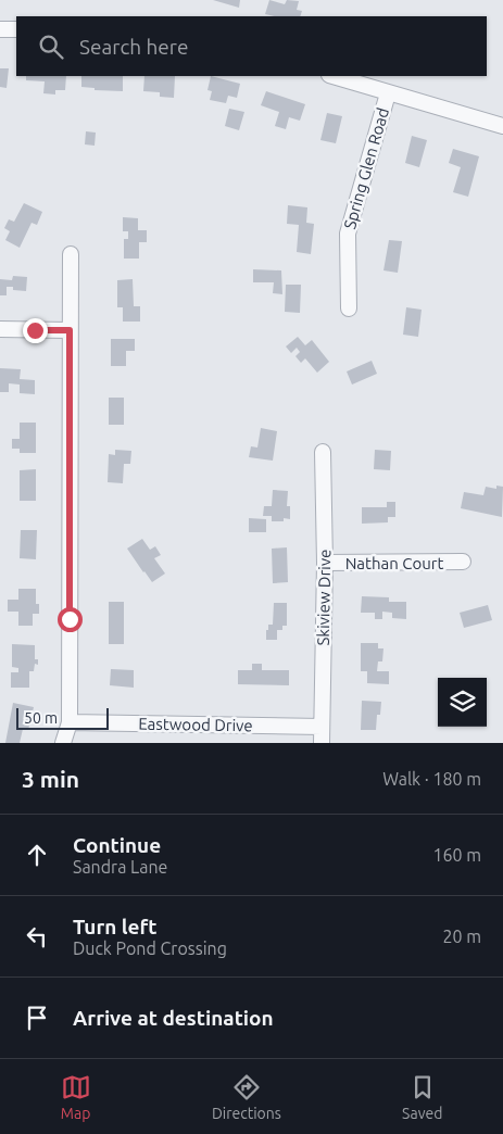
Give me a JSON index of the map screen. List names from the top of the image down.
{
  "streets": {
    "street": [
      "Spring Glen Road",
      "Nathan Court",
      "Skiview Drive",
      "Eastwood Drive"
    ]
  },
  "crossings": [
    ["Nathan Court", "Skiview Drive"],
    ["Skiview Drive", "Eastwood Drive"]
  ],
  "scale_bar": "50 m",
  "page": {
    "search": "Search here",
    "scale": "50 m",
    "heading": ["3 min", "Walk · 180 m"],
    "list": [
      ["Continue", "Sandra Lane", "160 m"],
      ["Turn left", "Duck Pond Crossing", "20 m"],
      "Arrive at destination"
    ],
    "nav": ["Map", "Directions", "Saved"]
  }
}
